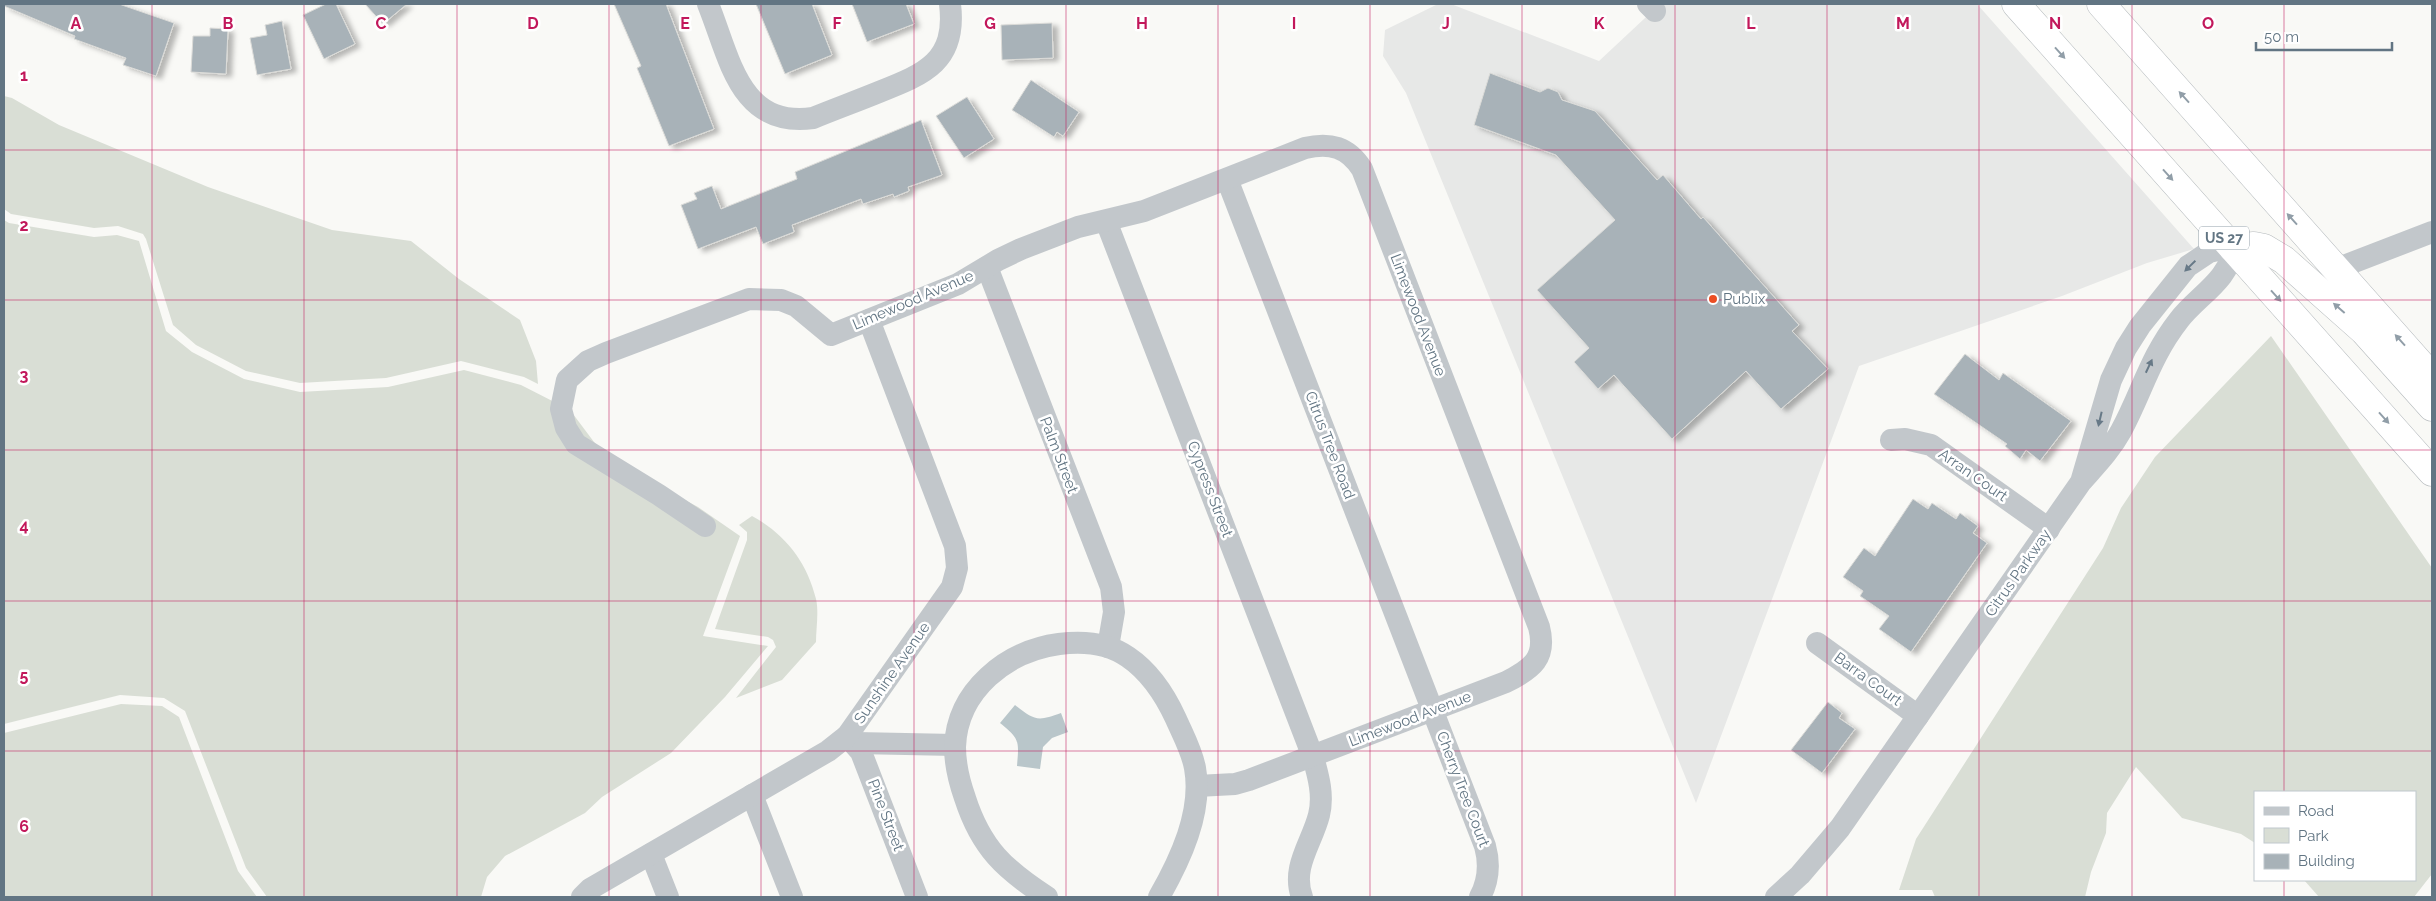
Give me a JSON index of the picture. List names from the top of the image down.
{
  "streets": {
    "highway": ["US 27"],
    "street": [
      "Limewood Avenue",
      "Citrus Tree Road",
      "Palm Street",
      "Arran Court",
      "Cypress Street",
      "Citrus Parkway",
      "Sunshine Avenue",
      "Barra Court",
      "Cherry Tree Court",
      "Pine Street"
    ]
  },
  "crossings": [
    ["US 27", "Citrus Parkway"],
    ["Limewood Avenue", "Citrus Tree Road"],
    ["Limewood Avenue", "Palm Street"],
    ["Limewood Avenue", "Cypress Street"],
    ["Limewood Avenue", "Sunshine Avenue"],
    ["Limewood Avenue", "Cherry Tree Court"],
    ["Citrus Tree Road", "Cherry Tree Court"],
    ["Arran Court", "Citrus Parkway"],
    ["Citrus Parkway", "Barra Court"],
    ["Sunshine Avenue", "Pine Street"]
  ],
  "places": ["Publix"],
  "legend": ["Road", "Park", "Building"],
  "scale_bar": "50 m",
  "grid": {
    "columns": [
      "A",
      "B",
      "C",
      "D",
      "E",
      "F",
      "G",
      "H",
      "I",
      "J",
      "K",
      "L",
      "M",
      "N",
      "O"
    ],
    "rows": [
      "1",
      "2",
      "3",
      "4",
      "5",
      "6"
    ]
  }
}
